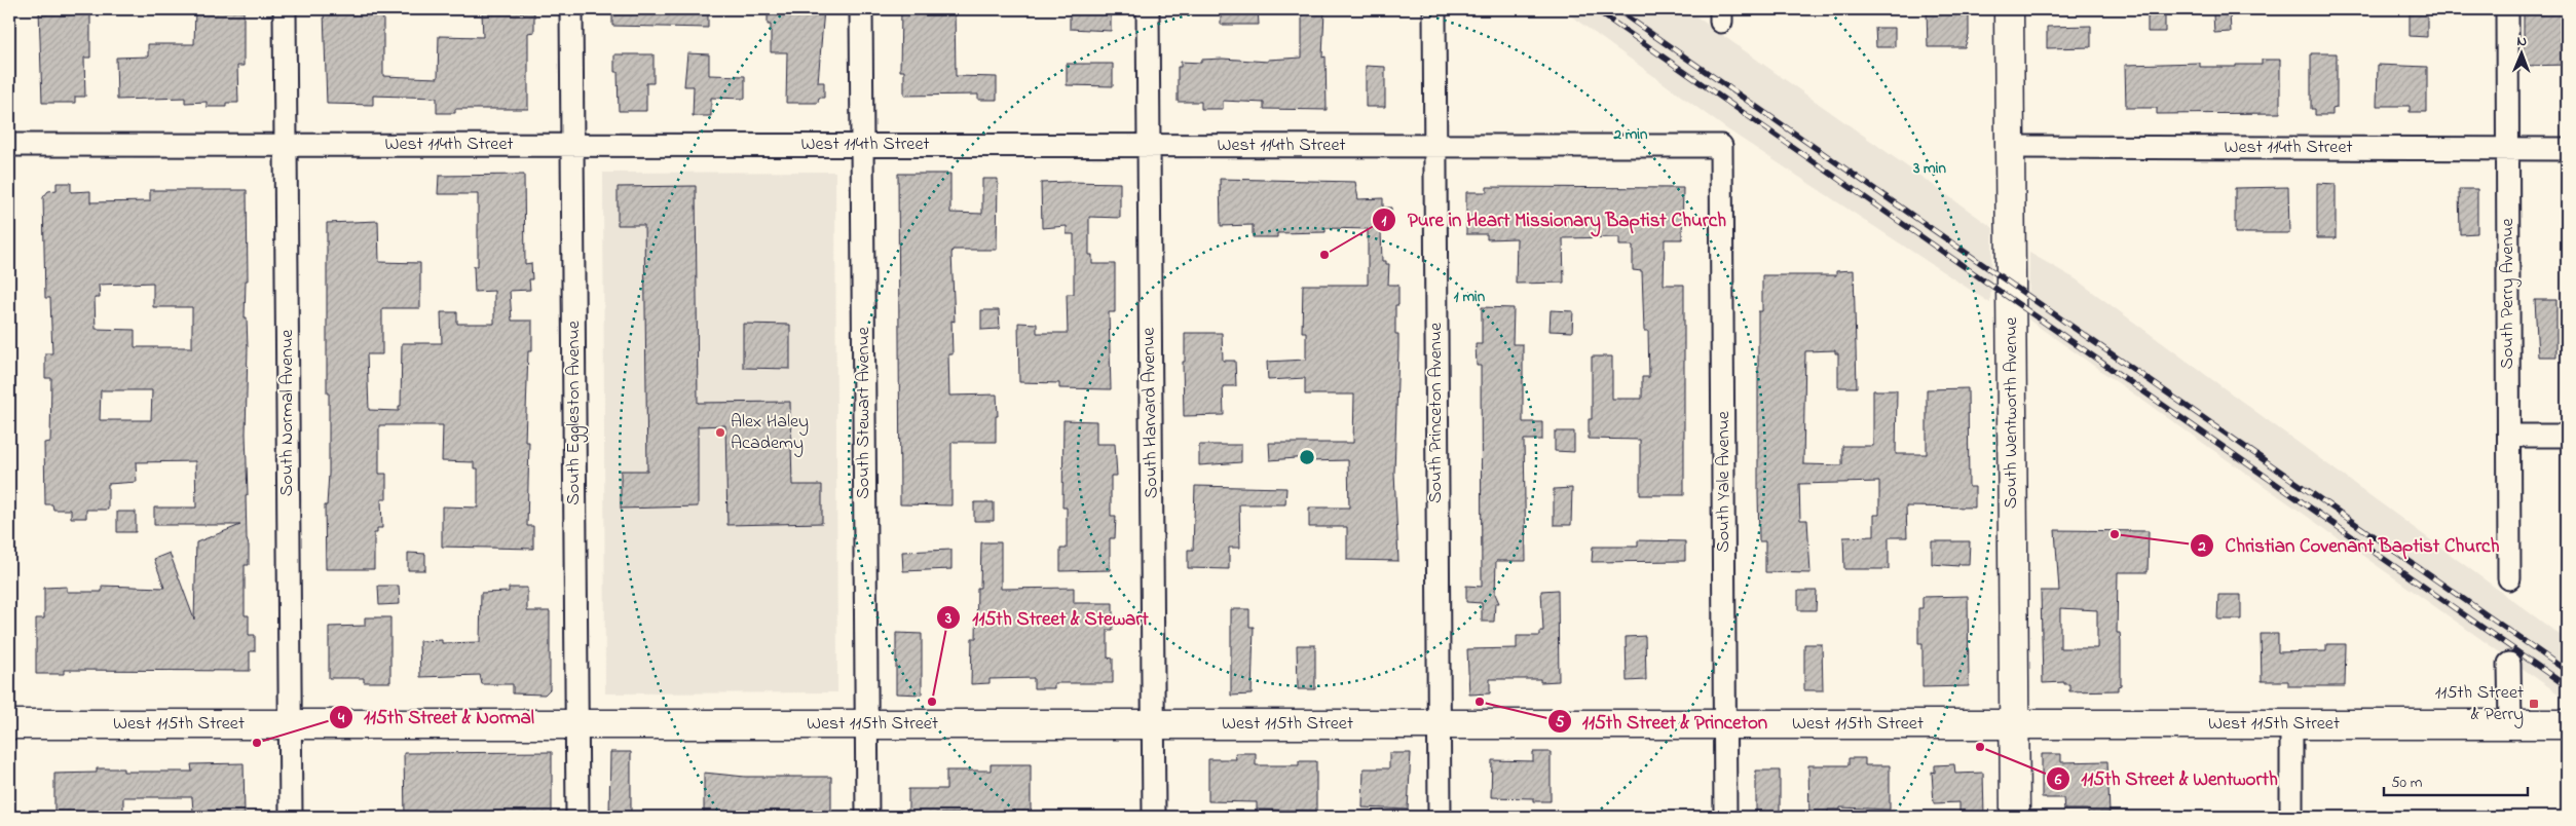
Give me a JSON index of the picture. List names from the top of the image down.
{
  "streets": {
    "street": [
      "West 114th Street",
      "South Perry Avenue",
      "South Normal Avenue",
      "South Eggleston Avenue",
      "South Stewart Avenue",
      "South Harvard Avenue",
      "South Princeton Avenue",
      "South Wentworth Avenue",
      "South Yale Avenue",
      "West 115th Street"
    ]
  },
  "crossings": [
    ["West 114th Street", "South Perry Avenue"],
    ["West 114th Street", "South Normal Avenue"],
    ["West 114th Street", "South Eggleston Avenue"],
    ["West 114th Street", "South Stewart Avenue"],
    ["West 114th Street", "South Harvard Avenue"],
    ["West 114th Street", "South Princeton Avenue"],
    ["West 114th Street", "South Wentworth Avenue"],
    ["West 114th Street", "South Yale Avenue"],
    ["South Normal Avenue", "West 115th Street"],
    ["South Eggleston Avenue", "West 115th Street"],
    ["South Stewart Avenue", "West 115th Street"],
    ["South Harvard Avenue", "West 115th Street"],
    ["South Princeton Avenue", "West 115th Street"],
    ["South Wentworth Avenue", "West 115th Street"],
    ["South Yale Avenue", "West 115th Street"]
  ],
  "places": {
    "other": [
      "Pure in Heart Missionary Baptist Church",
      "Alex Haley Academy",
      "Christian Covenant Baptist Church",
      "115th Street & Stewart",
      "115th Street & Princeton",
      "115th Street & Normal",
      "115th Street & Wentworth"
    ],
    "transit": ["115th Street & Perry"]
  },
  "scale_bar": "50 m",
  "north": "top",
  "rings": ["2 min", "3 min", "1 min"]
}
